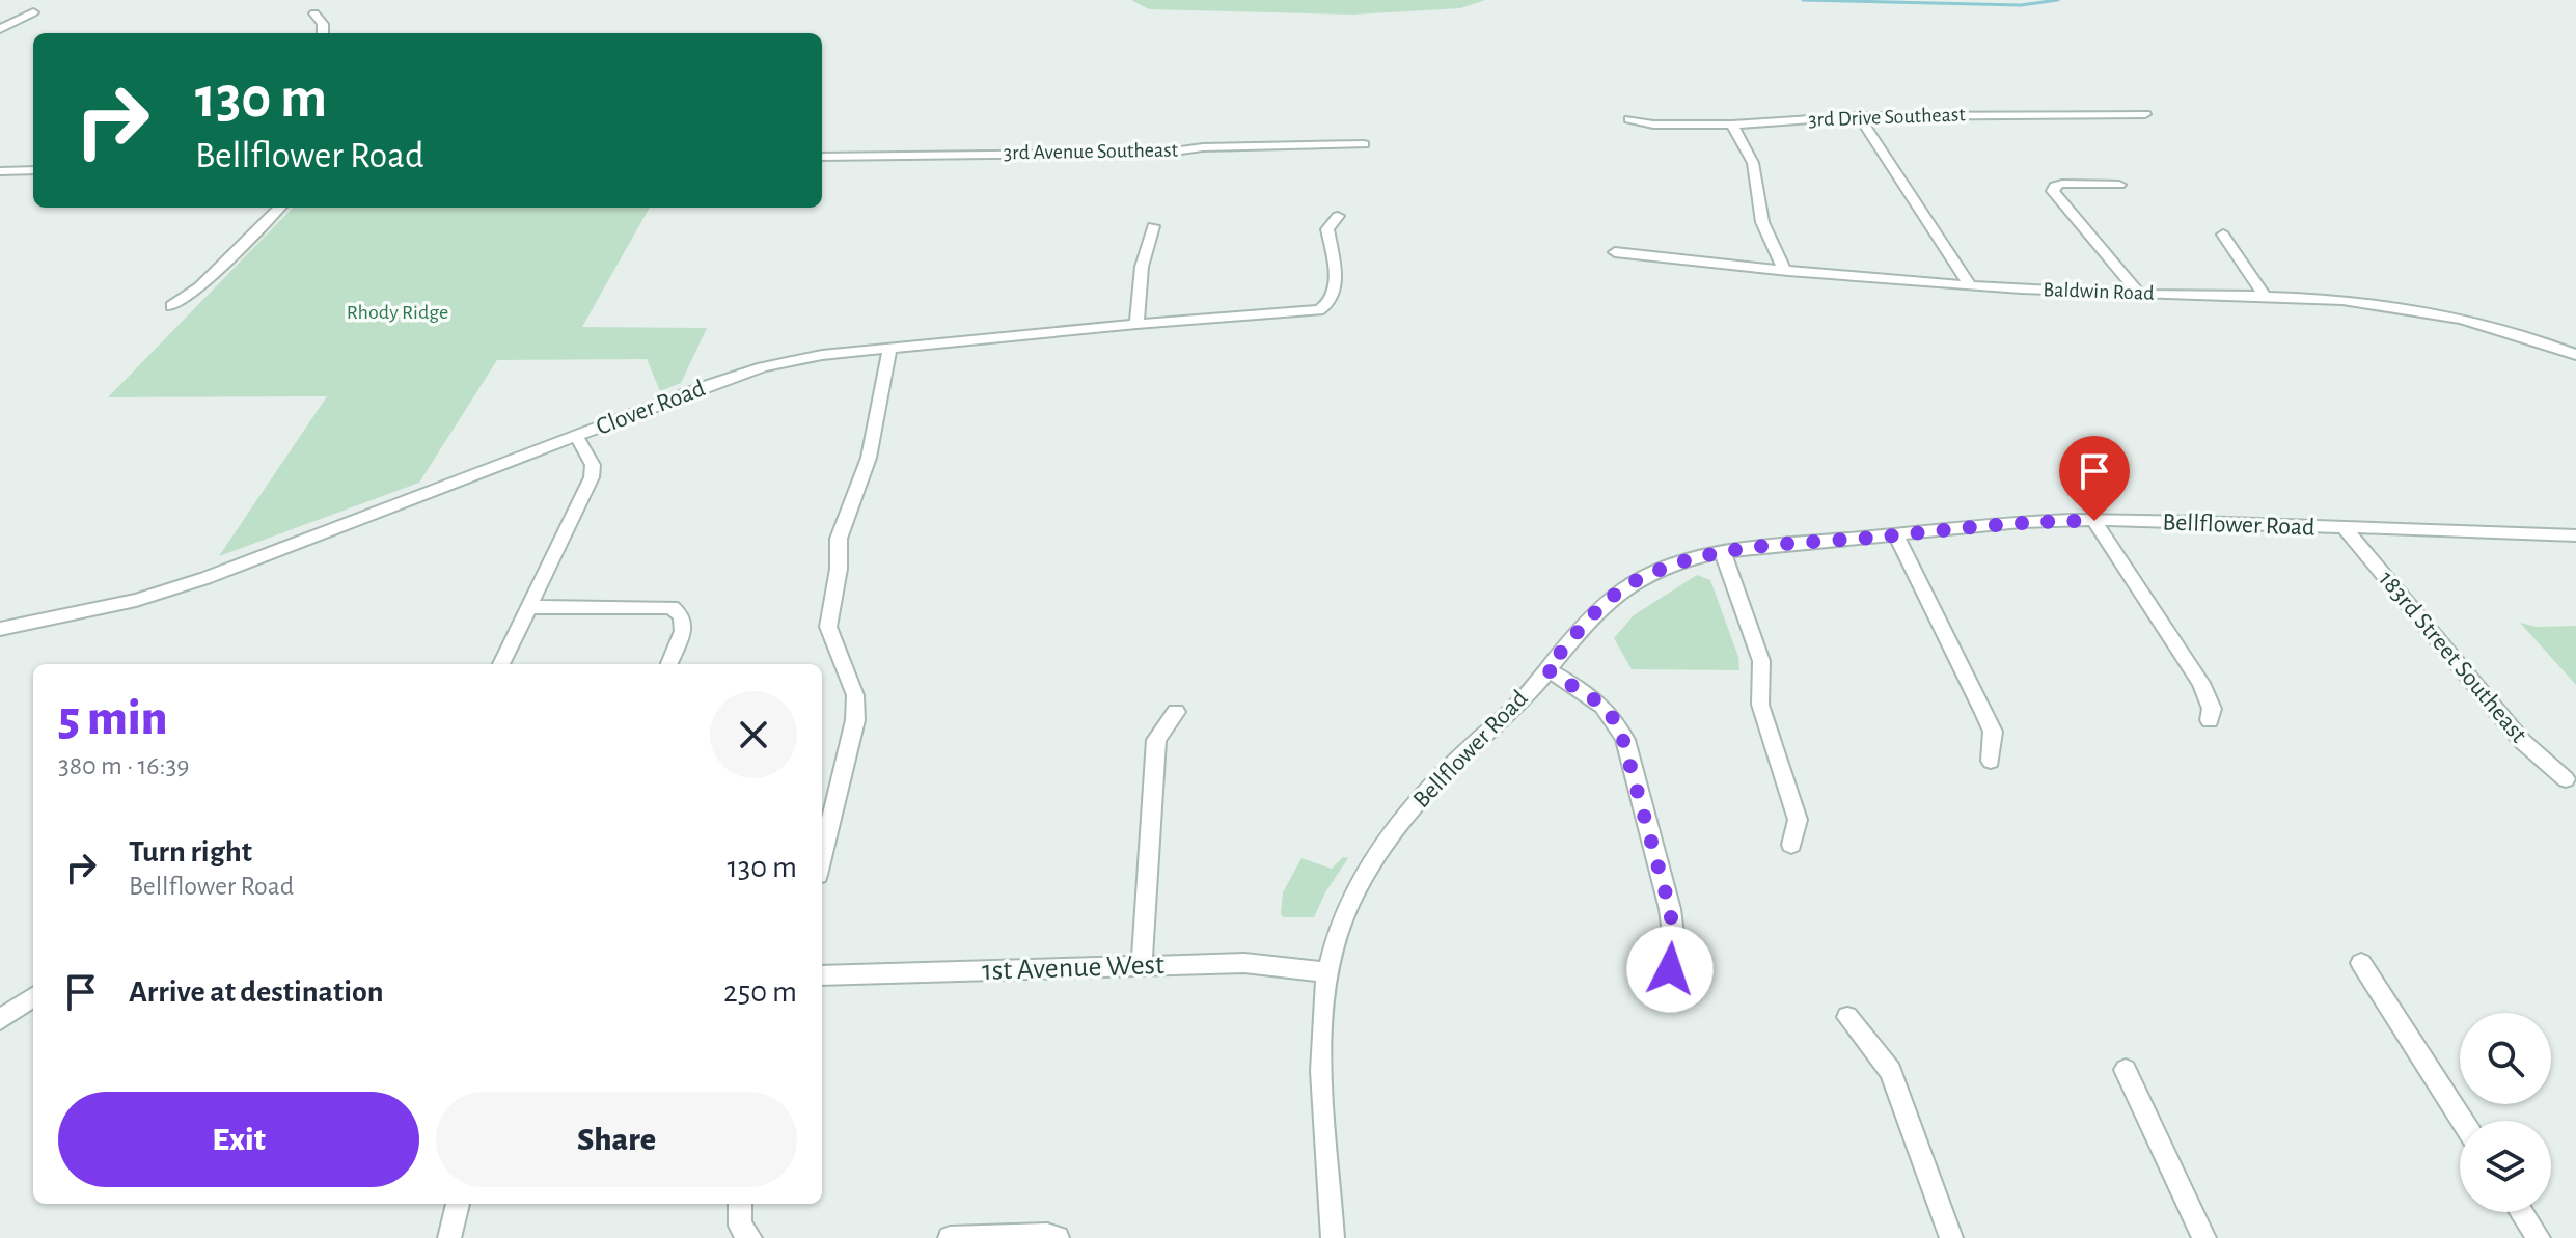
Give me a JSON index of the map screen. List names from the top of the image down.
{
  "streets": {
    "street": [
      "3rd Drive Southeast",
      "3rd Avenue Southeast",
      "Baldwin Road",
      "Clover Road",
      "Bellflower Road",
      "183rd Street Southeast",
      "1st Avenue West"
    ]
  },
  "crossings": [
    ["Bellflower Road", "183rd Street Southeast"],
    ["Bellflower Road", "1st Avenue West"]
  ],
  "parks": ["Rhody Ridge"],
  "page": {
    "turn": ["130 m", "Bellflower Road"],
    "heading": ["5 min", "380 m · 16:39"],
    "list": [
      {
        "name": "Turn right",
        "note": "Bellflower Road",
        "value": "130 m"
      },
      {
        "name": "Arrive at destination",
        "value": "250 m"
      }
    ],
    "buttons": ["Exit", "Share"]
  }
}
